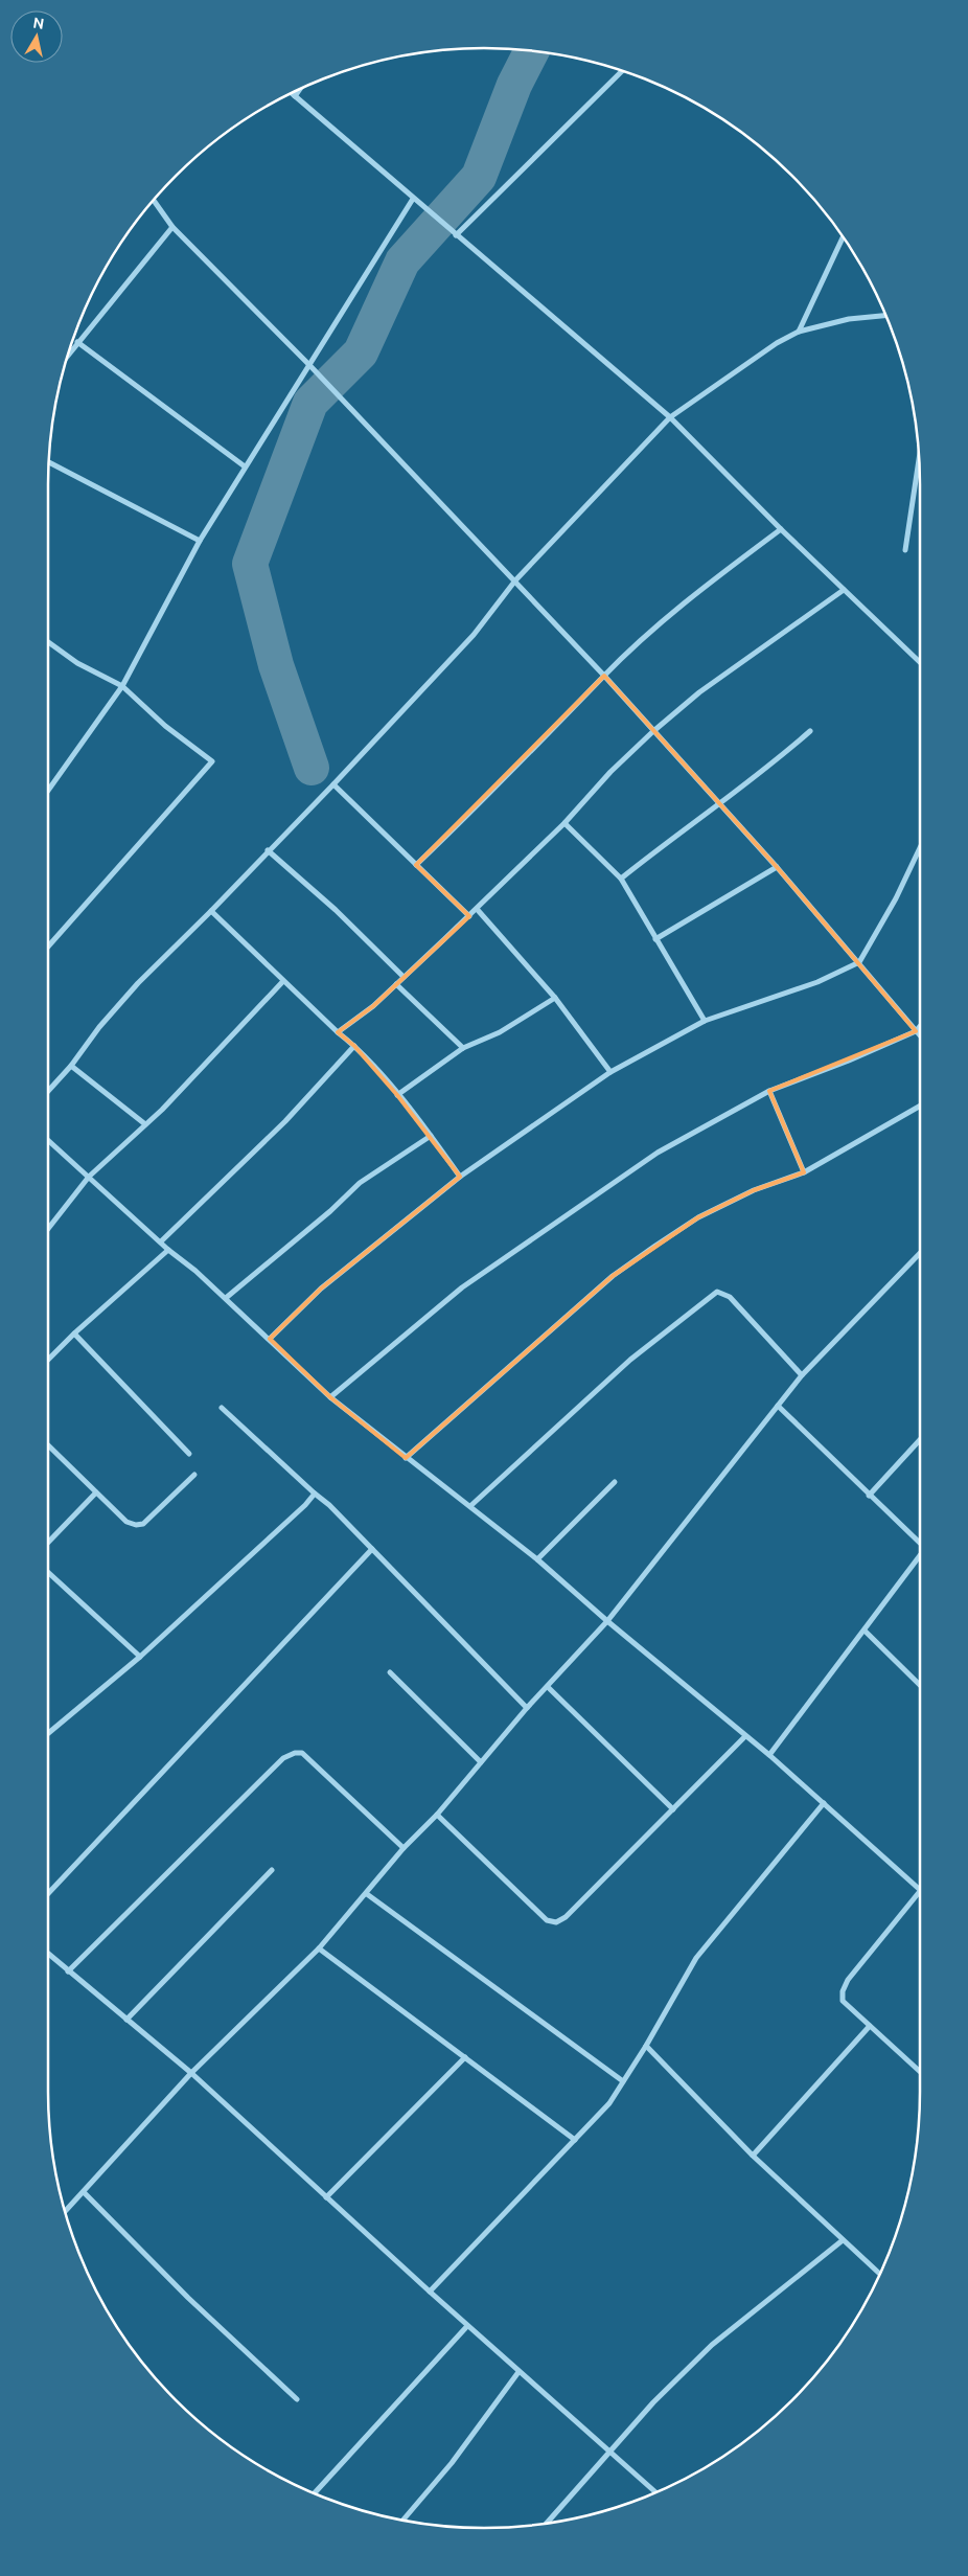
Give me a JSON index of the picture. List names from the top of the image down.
{
  "north": "top"
}
